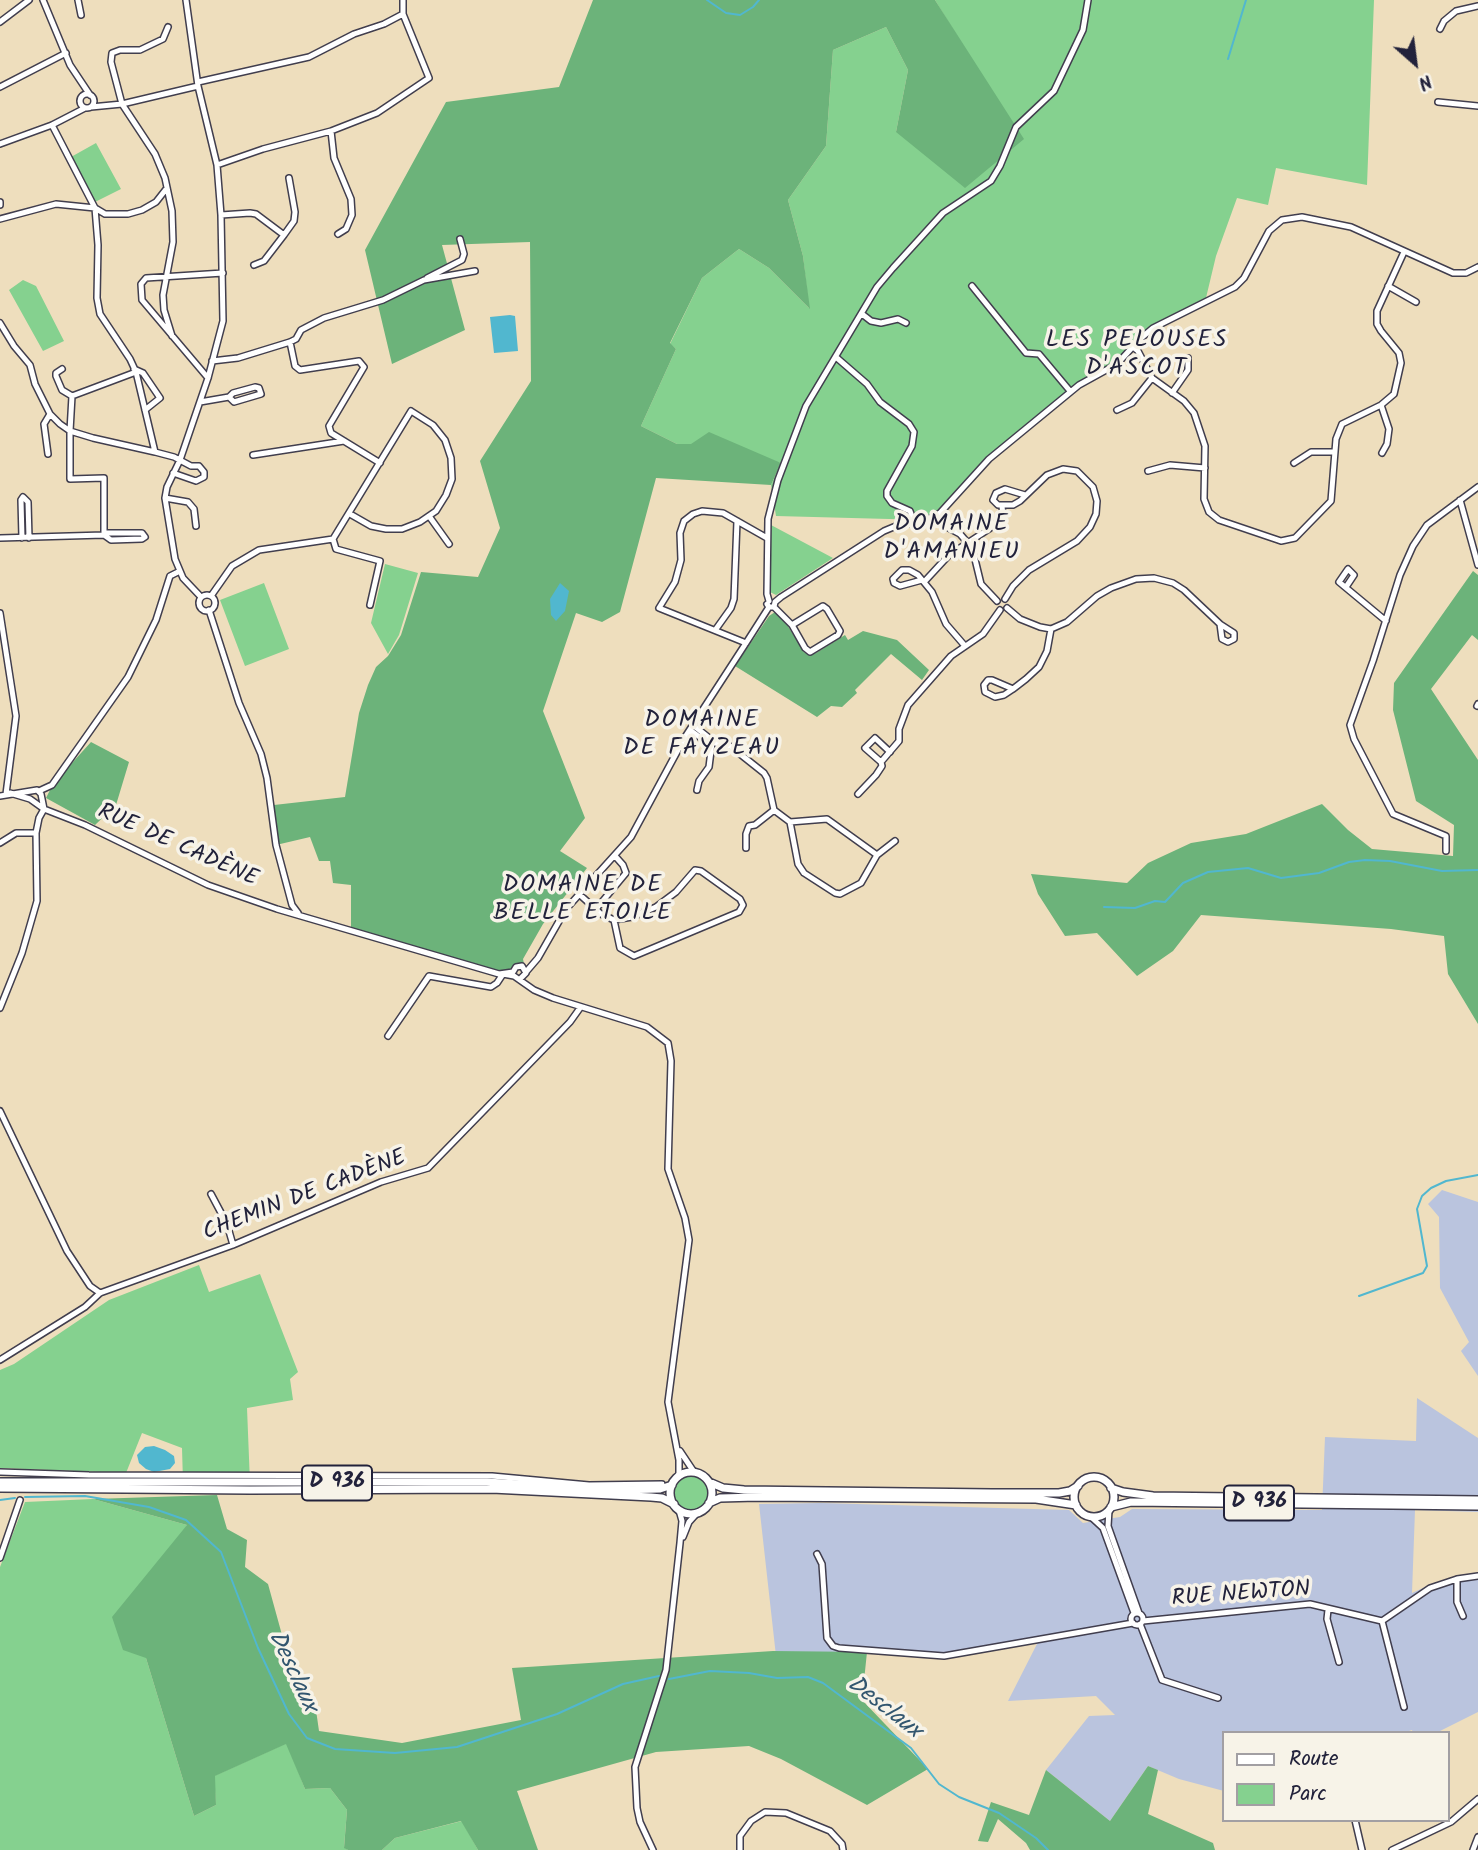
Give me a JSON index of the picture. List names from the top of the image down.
{
  "streets": {
    "main road": ["D 936"],
    "street": ["RUE DE CADÈNE", "CHEMIN DE CADÈNE", "RUE NEWTON"]
  },
  "districts": [
    "LES PELOUSES D'ASCOT",
    "DOMAINE D'AMANIEU",
    "DOMAINE DE FAYZEAU",
    "DOMAINE DE BELLE ETOILE"
  ],
  "water": ["Desclaux"],
  "legend": ["Route", "Parc"],
  "north": "bottom right"
}
